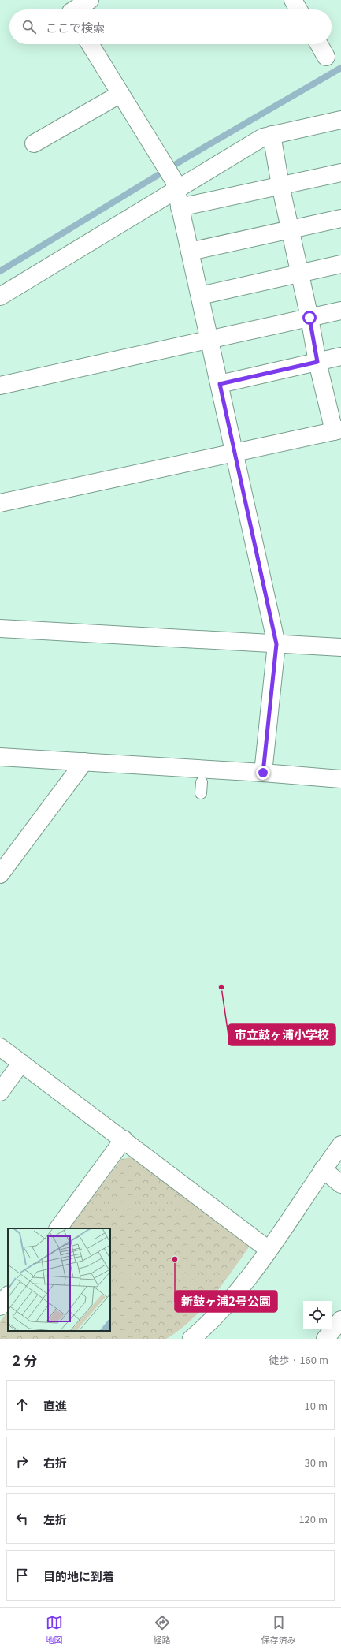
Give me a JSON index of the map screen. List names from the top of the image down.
{
  "places": ["市立鼓ヶ浦小学校", "新鼓ヶ浦2号公園"],
  "page": {
    "search": "ここで検索",
    "heading": ["2 分", "徒歩 · 160 m"],
    "list": [
      ["直進", "10 m"],
      ["右折", "30 m"],
      ["左折", "120 m"],
      "目的地に到着"
    ],
    "nav": ["地図", "経路", "保存済み"]
  }
}
